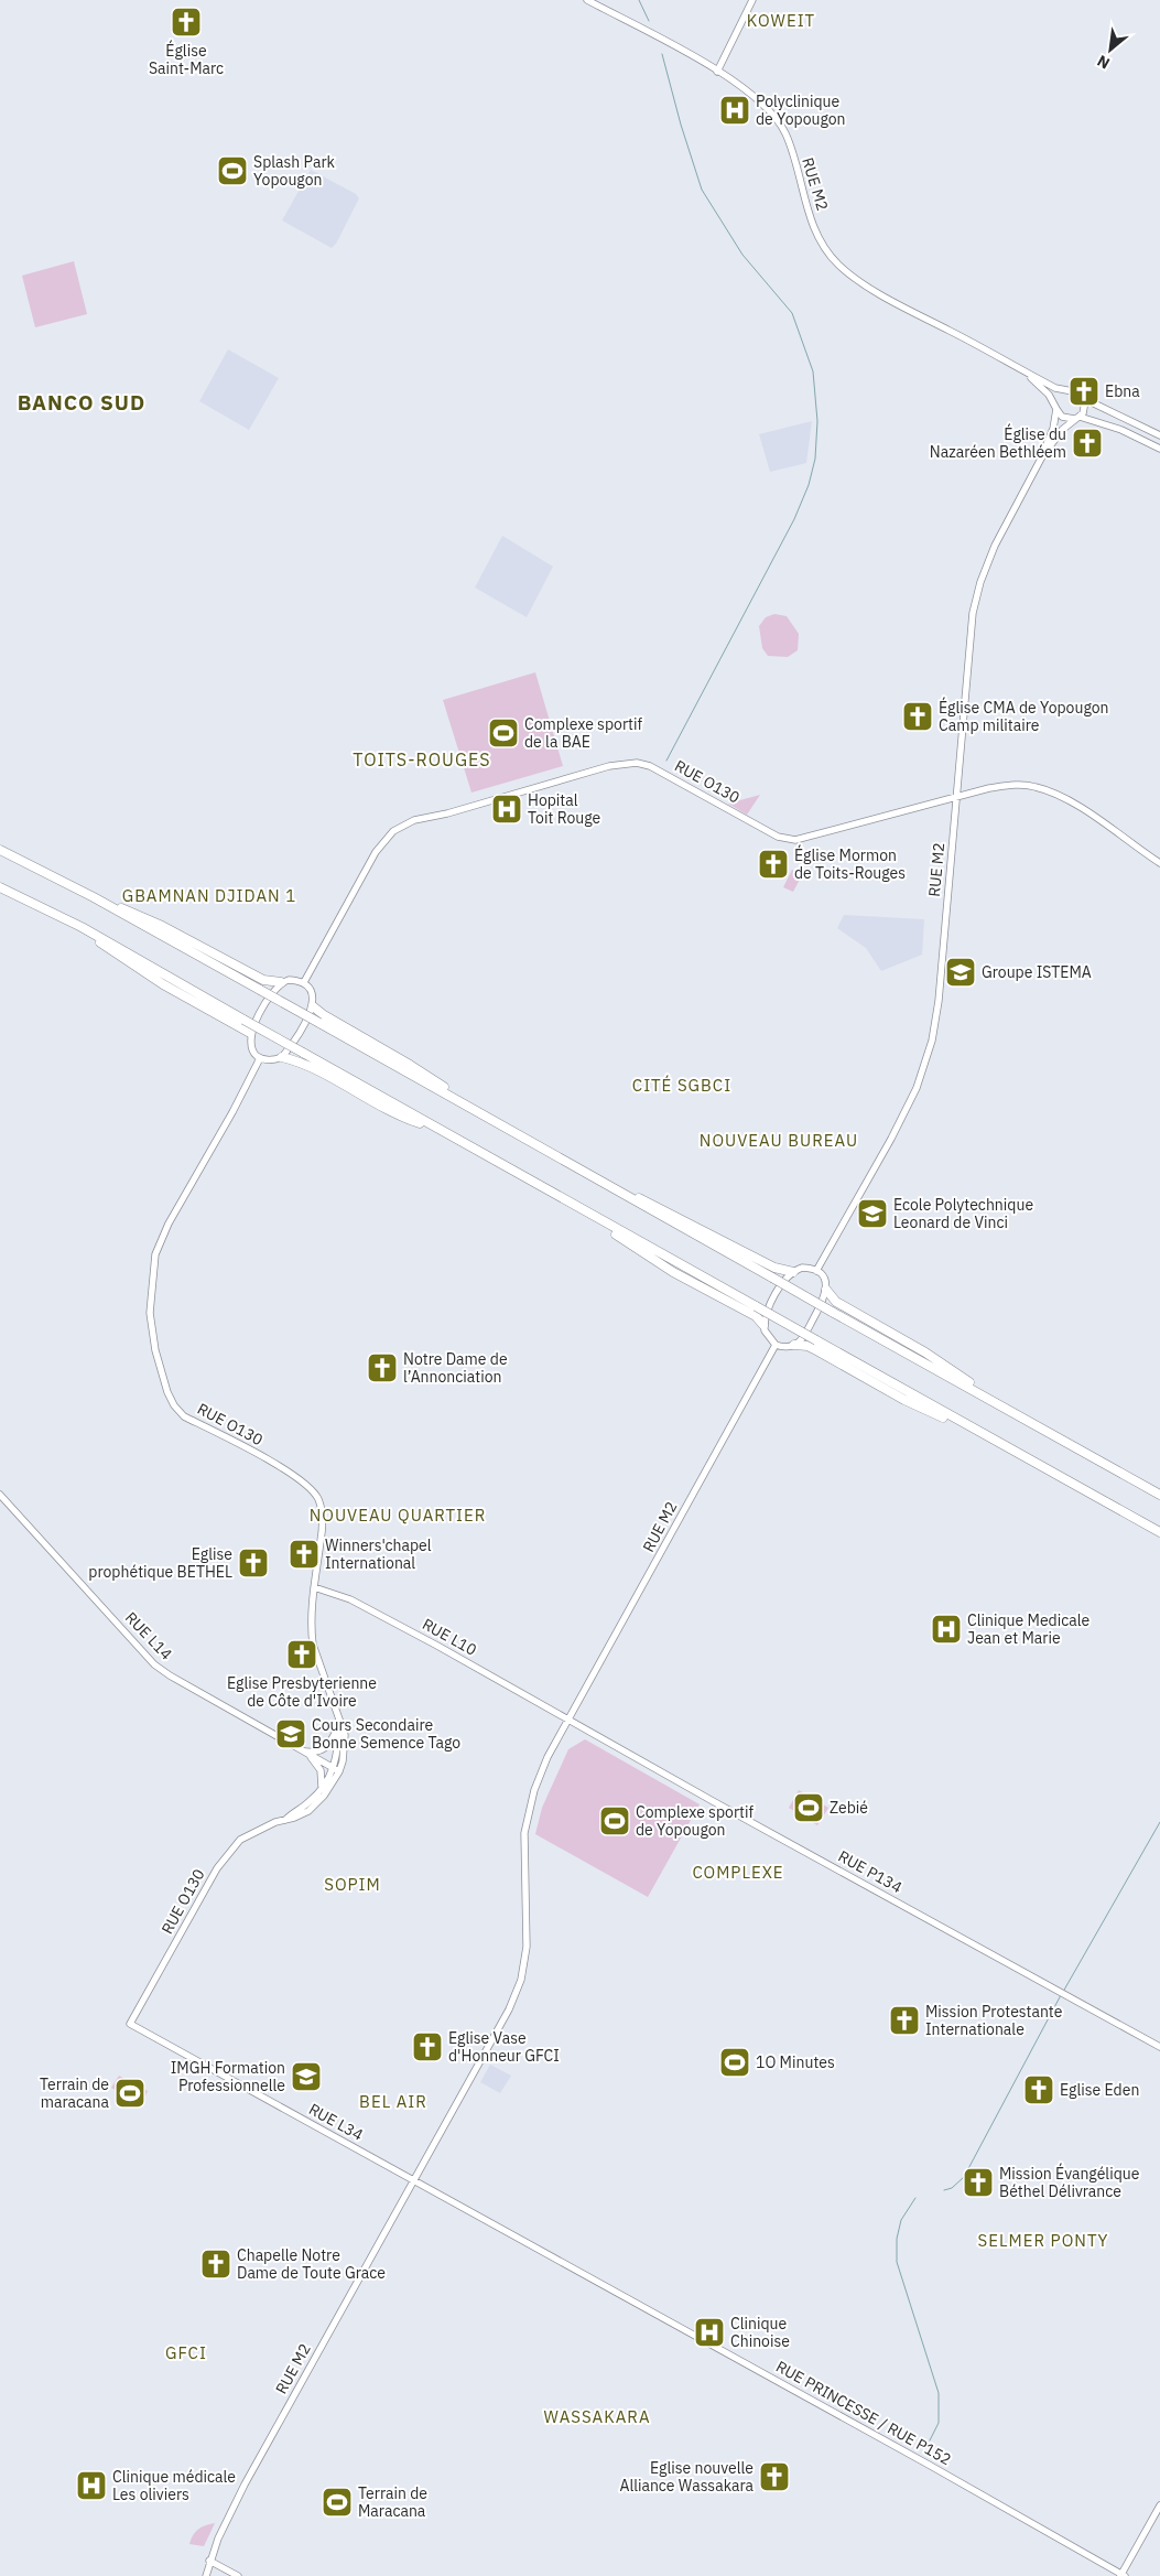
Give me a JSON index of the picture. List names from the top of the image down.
{
  "streets": {
    "street": [
      "RUE M2",
      "RUE O130",
      "RUE L14",
      "RUE L10",
      "RUE P134",
      "RUE L34",
      "RUE PRINCESSE / RUE P152"
    ]
  },
  "crossings": [
    ["RUE M2", "RUE O130"],
    ["RUE M2", "RUE L10"],
    ["RUE M2", "RUE P134"],
    ["RUE M2", "RUE L34"],
    ["RUE M2", "RUE PRINCESSE / RUE P152"],
    ["RUE O130", "RUE L14"],
    ["RUE O130", "RUE L10"],
    ["RUE O130", "RUE L34"],
    ["RUE L10", "RUE P134"],
    ["RUE L34", "RUE PRINCESSE / RUE P152"]
  ],
  "districts": [
    "KOWEIT",
    "BANCO SUD",
    "TOITS-ROUGES",
    "GBAMNAN DJIDAN 1",
    "CITÉ SGBCI",
    "NOUVEAU BUREAU",
    "NOUVEAU QUARTIER",
    "COMPLEXE",
    "SOPIM",
    "BEL AIR",
    "SELMER PONTY",
    "GFCI",
    "WASSAKARA"
  ],
  "places": {
    "church": [
      "Église Saint-Marc",
      "Ebna",
      "Église du Nazaréen Bethléem",
      "Église CMA de Yopougon Camp militaire",
      "Église Mormon de Toits-Rouges",
      "Notre Dame de l’Annonciation",
      "Winners'chapel International",
      "Eglise prophétique BETHEL",
      "Eglise Presbyterienne de Côte d'Ivoire",
      "Mission Protestante Internationale",
      "Eglise Vase d'Honneur GFCI",
      "Eglise Eden",
      "Mission Évangélique Béthel Délivrance",
      "Chapelle Notre Dame de Toute Grace",
      "Eglise nouvelle Alliance Wassakara"
    ],
    "hospital": [
      "Polyclinique de Yopougon",
      "Hopital Toit Rouge",
      "Clinique Medicale Jean et Marie",
      "Clinique Chinoise",
      "Clinique médicale Les oliviers"
    ],
    "sports": [
      "Splash Park Yopougon",
      "Complexe sportif de la BAE",
      "Zebié",
      "Complexe sportif de Yopougon",
      "1O Minutes",
      "Terrain de maracana",
      "Terrain de Maracana"
    ],
    "school or university": [
      "Groupe ISTEMA",
      "Ecole Polytechnique Leonard de Vinci",
      "Cours Secondaire Bonne Semence Tago",
      "IMGH Formation Professionnelle"
    ]
  },
  "north": "bottom left"
}
